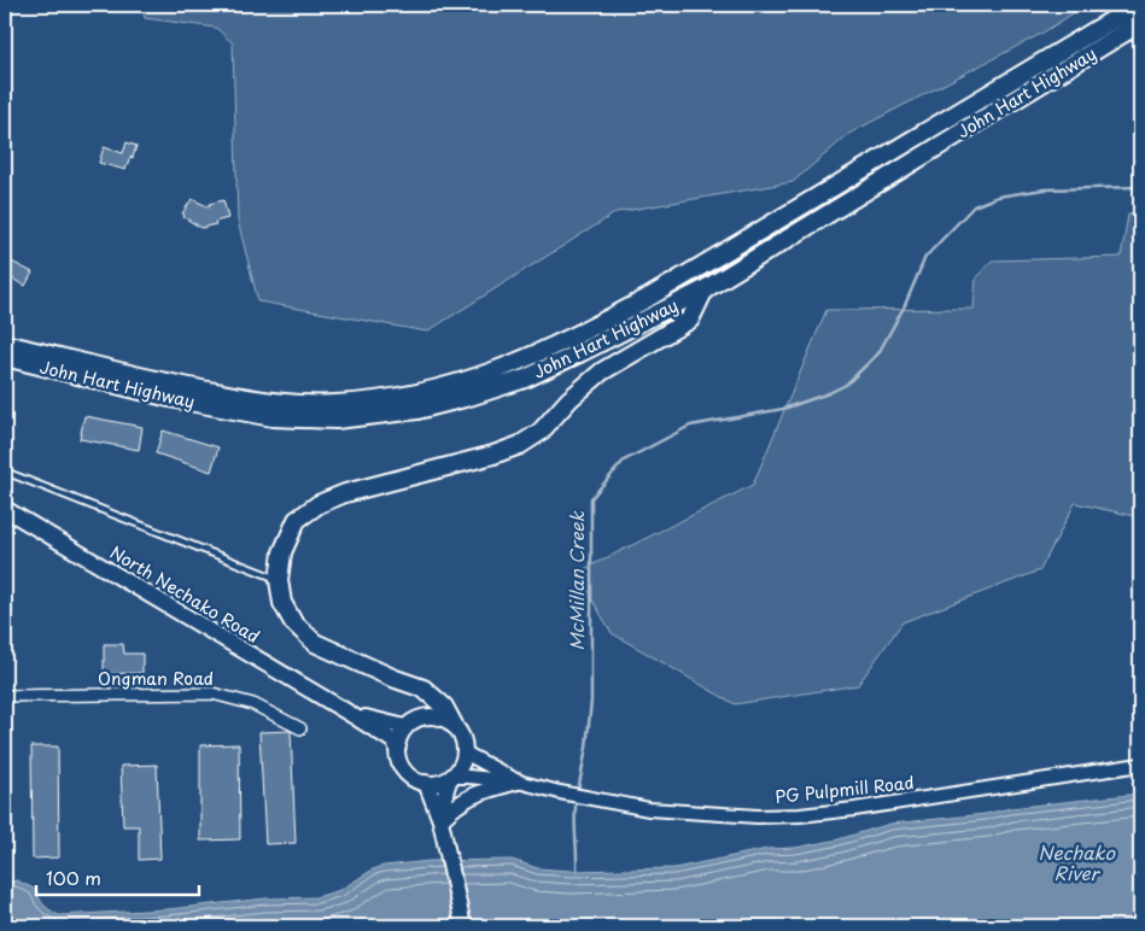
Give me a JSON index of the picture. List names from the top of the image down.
{
  "streets": {
    "highway": ["John Hart Highway"],
    "main road": ["North Nechako Road"],
    "street": ["Ongman Road", "PG Pulpmill Road"]
  },
  "water": ["McMillan Creek", "Nechako River"],
  "scale_bar": "100 m"
}
